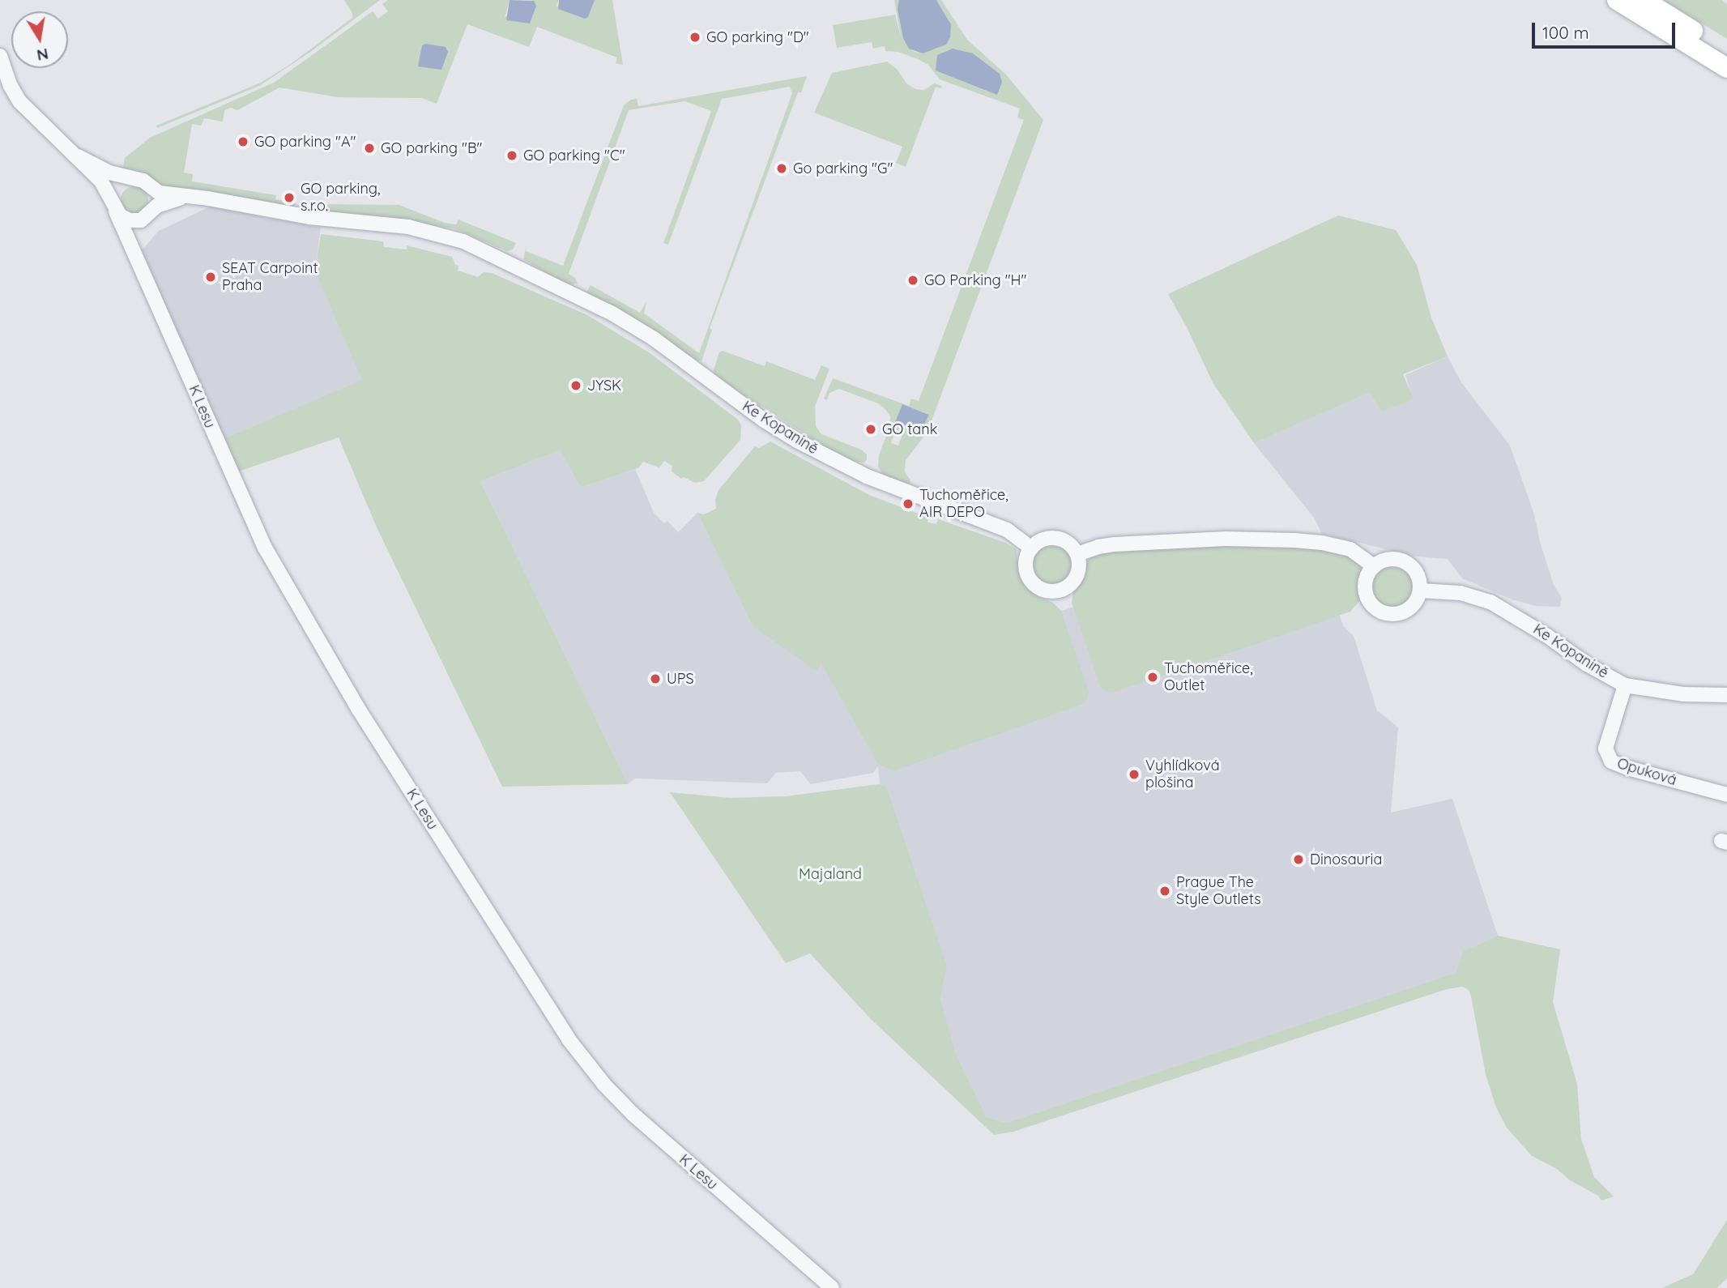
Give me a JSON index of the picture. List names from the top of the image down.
{
  "streets": {
    "street": ["K Lesu", "Ke Kopanině", "Opuková"]
  },
  "crossings": [
    ["K Lesu", "Ke Kopanině"],
    ["Ke Kopanině", "Opuková"]
  ],
  "parks": ["Majaland"],
  "places": [
    "GO parking \"D\"",
    "GO parking \"A\"",
    "GO parking \"B\"",
    "GO parking \"C\"",
    "Go parking \"G\"",
    "GO parking, s.r.o.",
    "SEAT Carpoint Praha",
    "GO Parking \"H\"",
    "JYSK",
    "GO tank",
    "Tuchoměřice, AIR DEPO",
    "Tuchoměřice, Outlet",
    "UPS",
    "Vyhlídková plošina",
    "Dinosauria",
    "Prague The Style Outlets"
  ],
  "scale_bar": "100 m",
  "north": "bottom"
}
